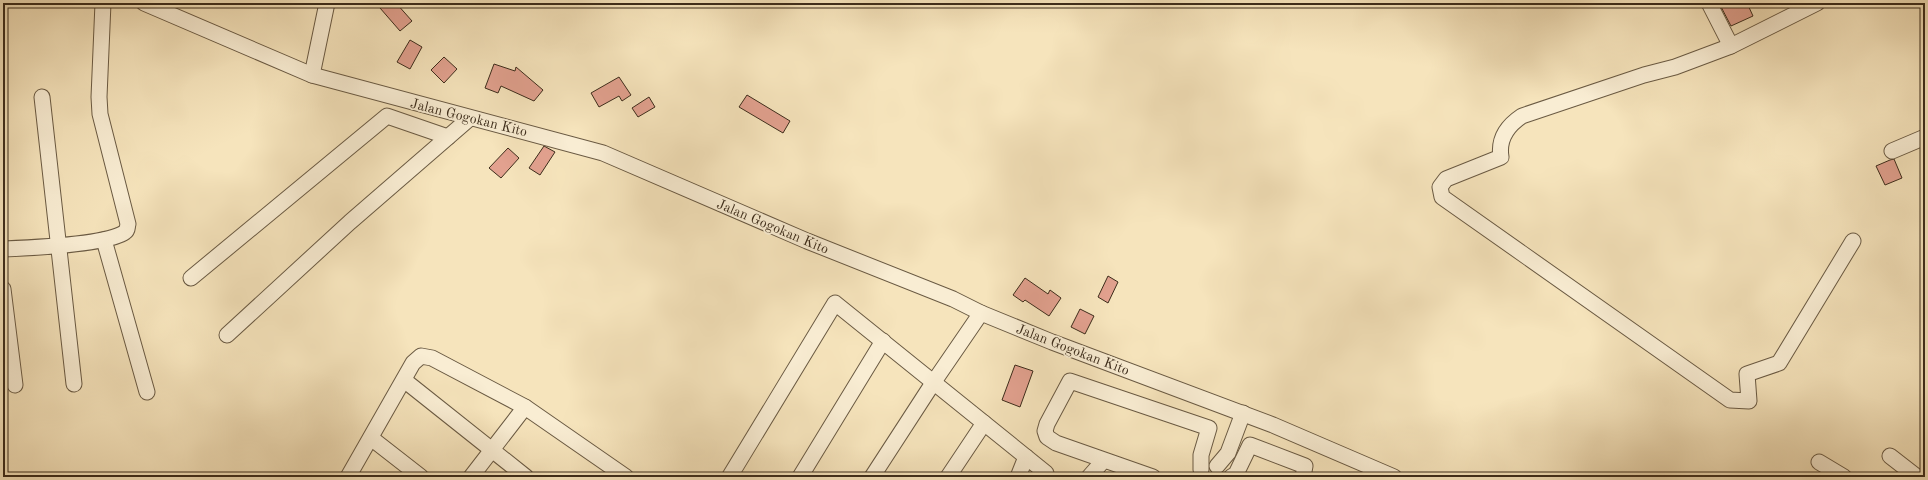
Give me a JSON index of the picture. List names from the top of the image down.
{
  "streets": {
    "street": ["Jalan Gogokan Kito"]
  }
}
